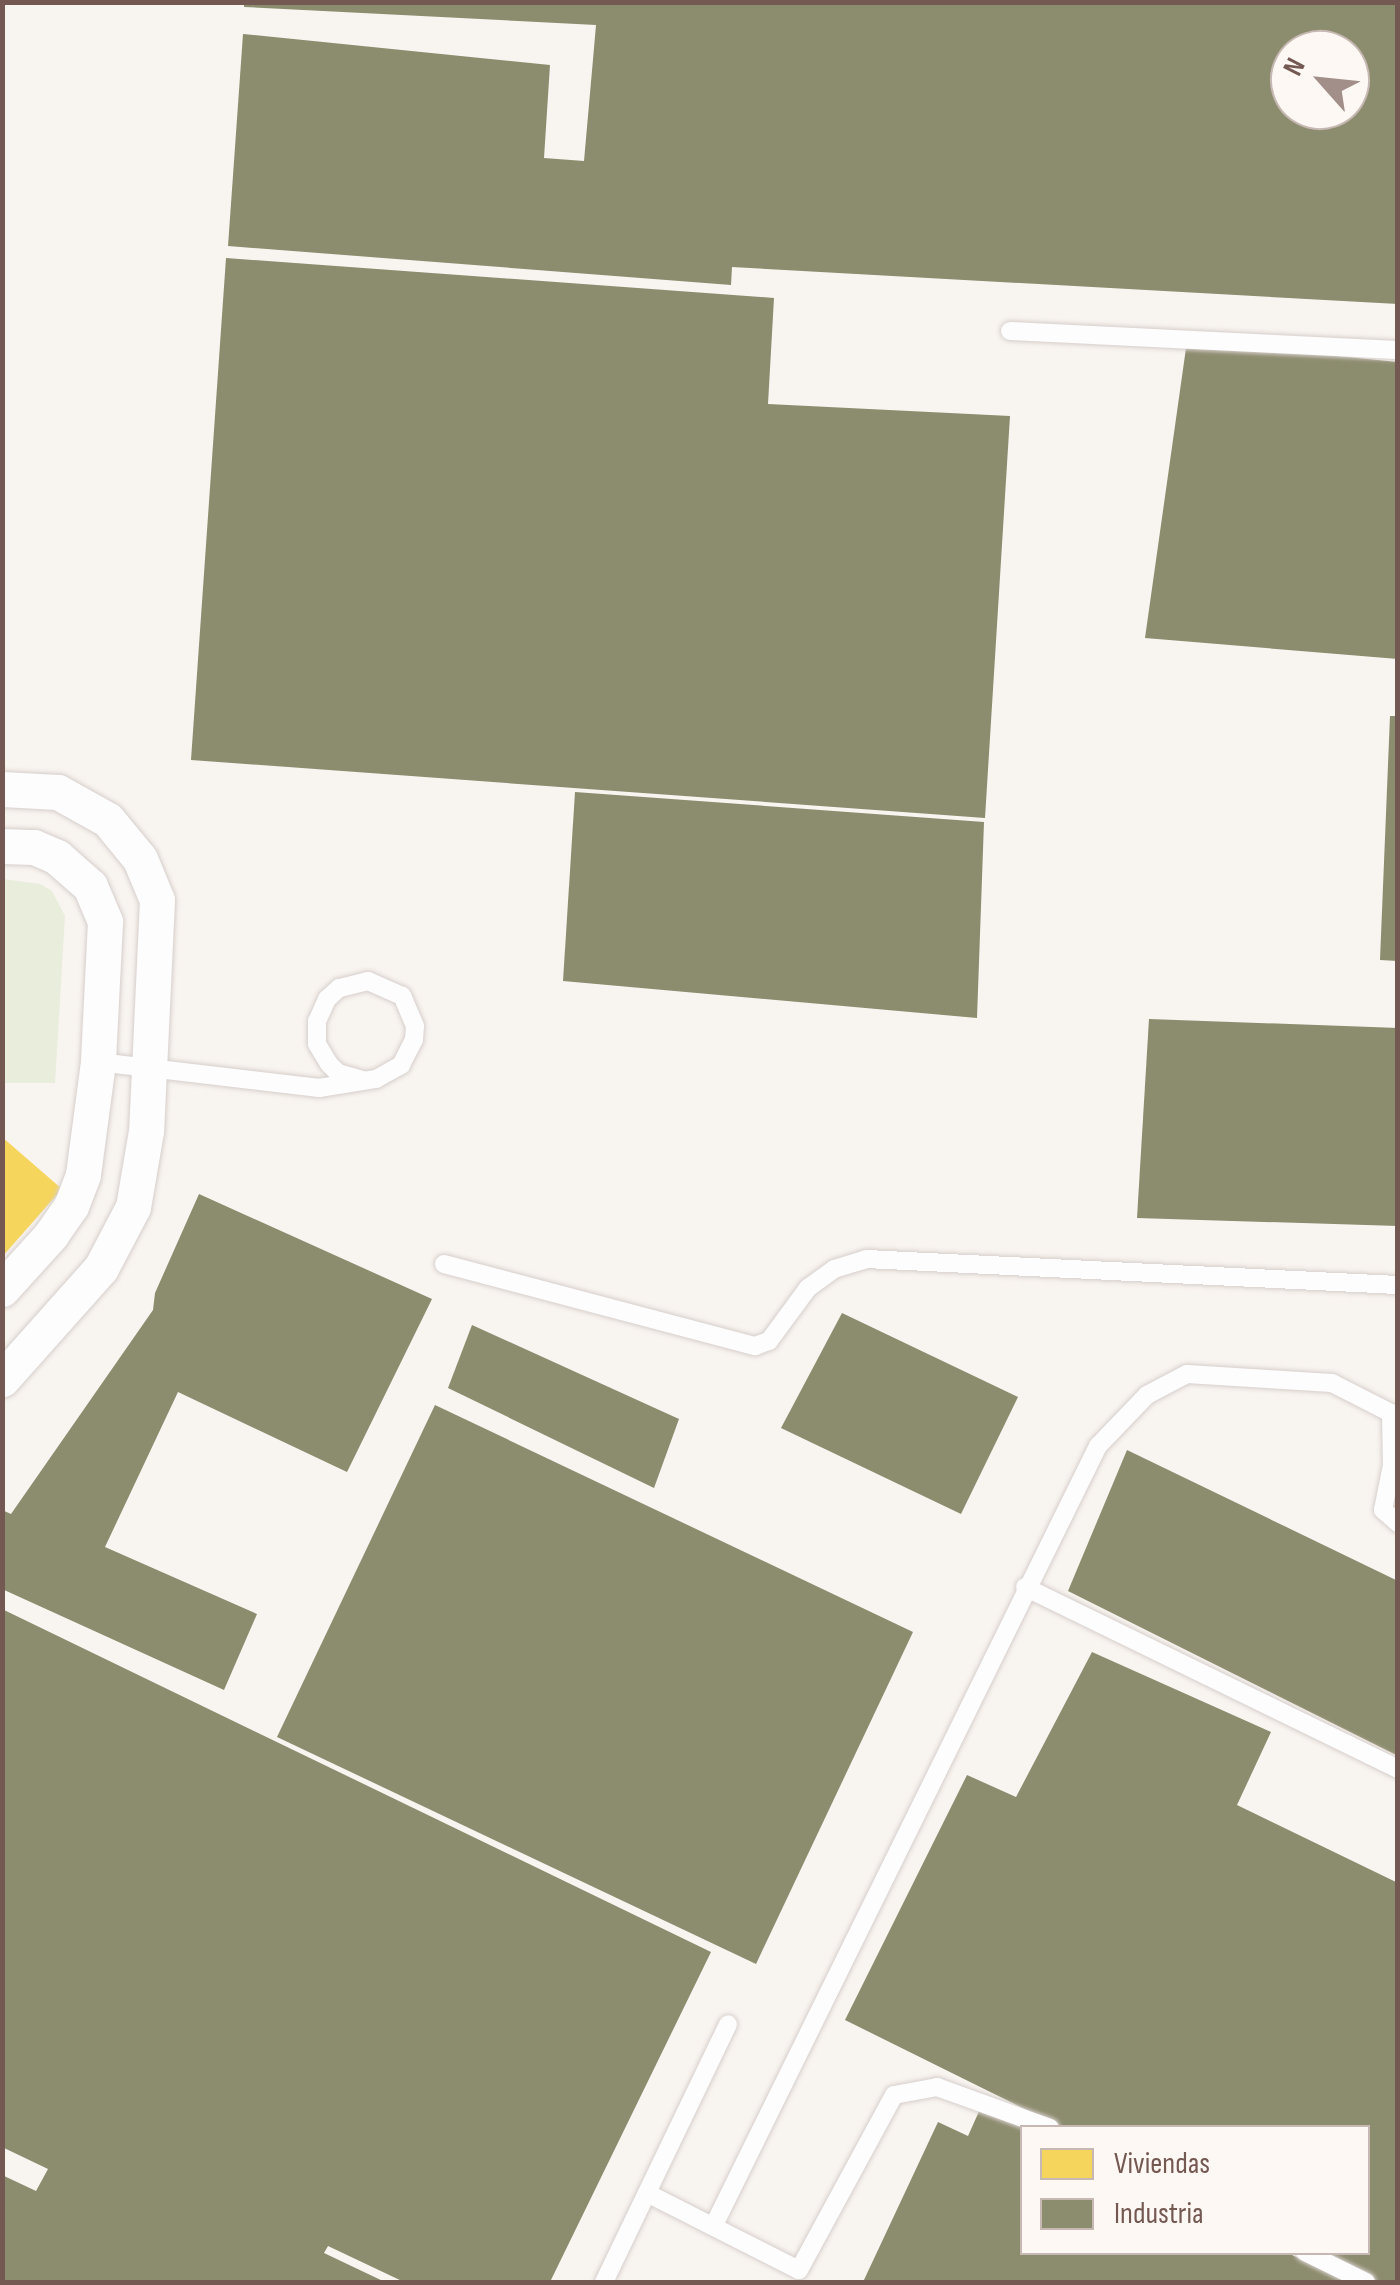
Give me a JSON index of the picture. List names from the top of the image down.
{
  "legend": ["Viviendas", "Industria"],
  "north": "top left"
}
